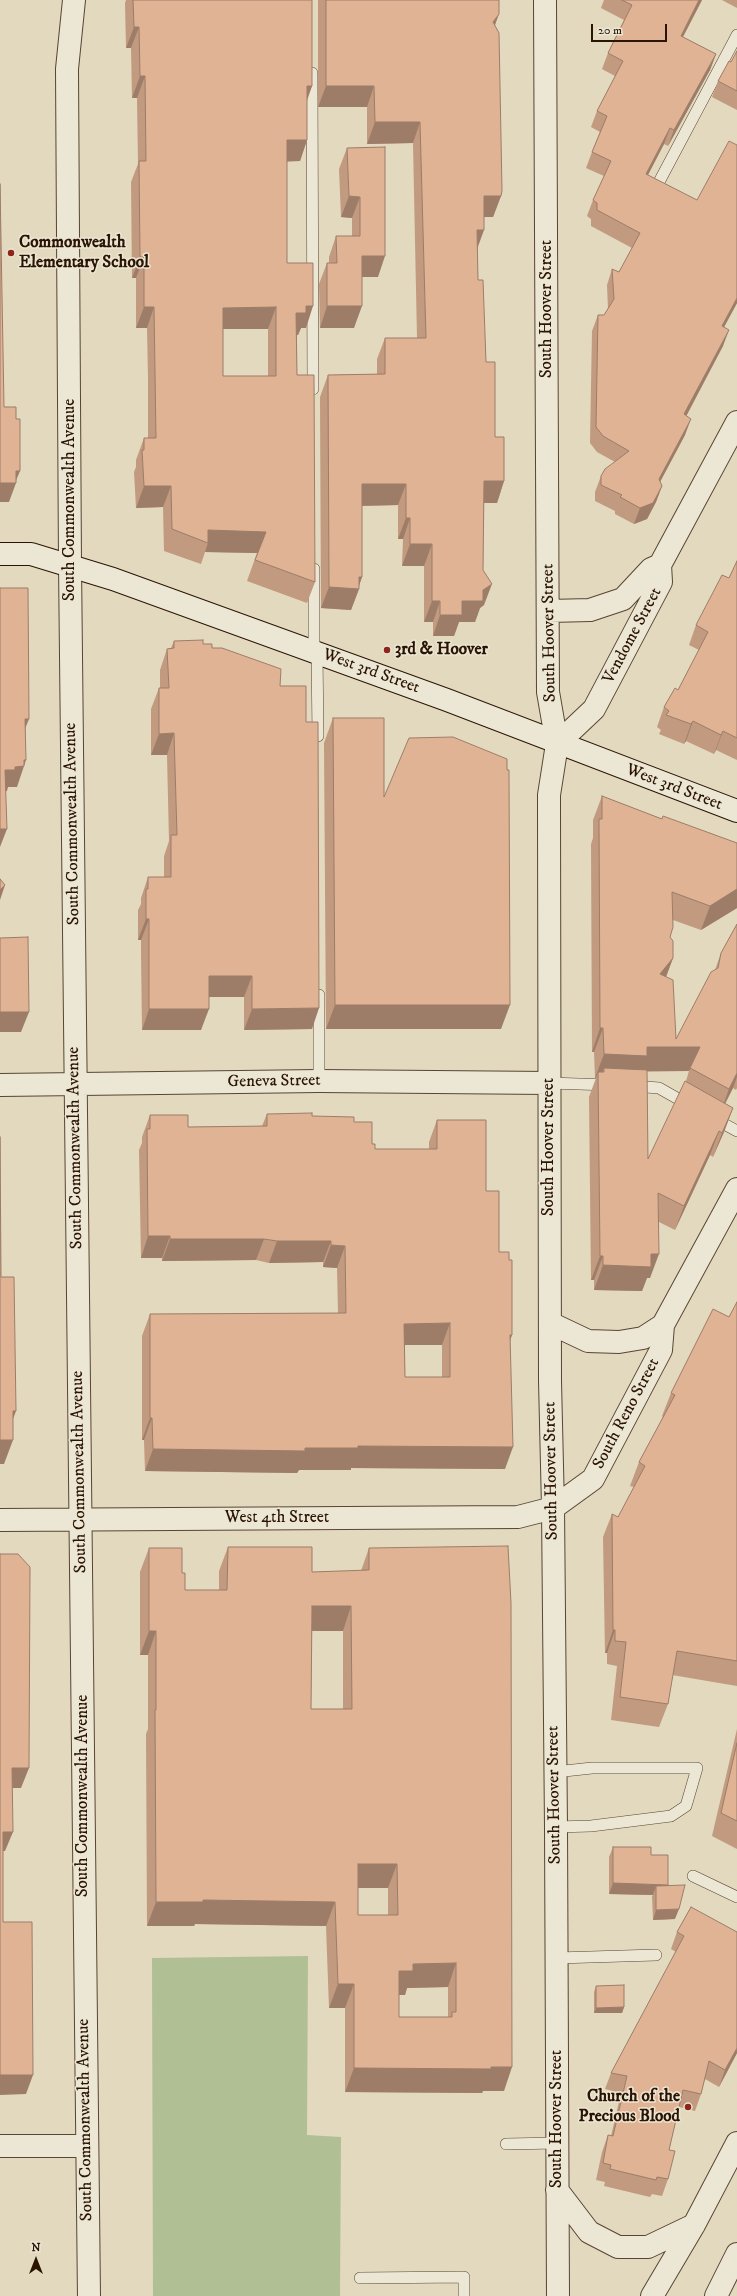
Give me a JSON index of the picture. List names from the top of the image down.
{
  "streets": {
    "street": [
      "South Hoover Street",
      "South Commonwealth Avenue",
      "Vendome Street",
      "West 3rd Street",
      "Geneva Street",
      "South Reno Street",
      "West 4th Street"
    ]
  },
  "crossings": [
    ["South Hoover Street", "Vendome Street"],
    ["South Hoover Street", "West 3rd Street"],
    ["South Hoover Street", "Geneva Street"],
    ["South Hoover Street", "South Reno Street"],
    ["South Hoover Street", "West 4th Street"],
    ["South Commonwealth Avenue", "West 3rd Street"],
    ["South Commonwealth Avenue", "Geneva Street"],
    ["South Commonwealth Avenue", "West 4th Street"],
    ["Vendome Street", "West 3rd Street"],
    ["South Reno Street", "West 4th Street"]
  ],
  "places": ["Commonwealth Elementary School", "3rd & Hoover", "Church of the Precious Blood"],
  "scale_bar": "20 m",
  "north": "top"
}
